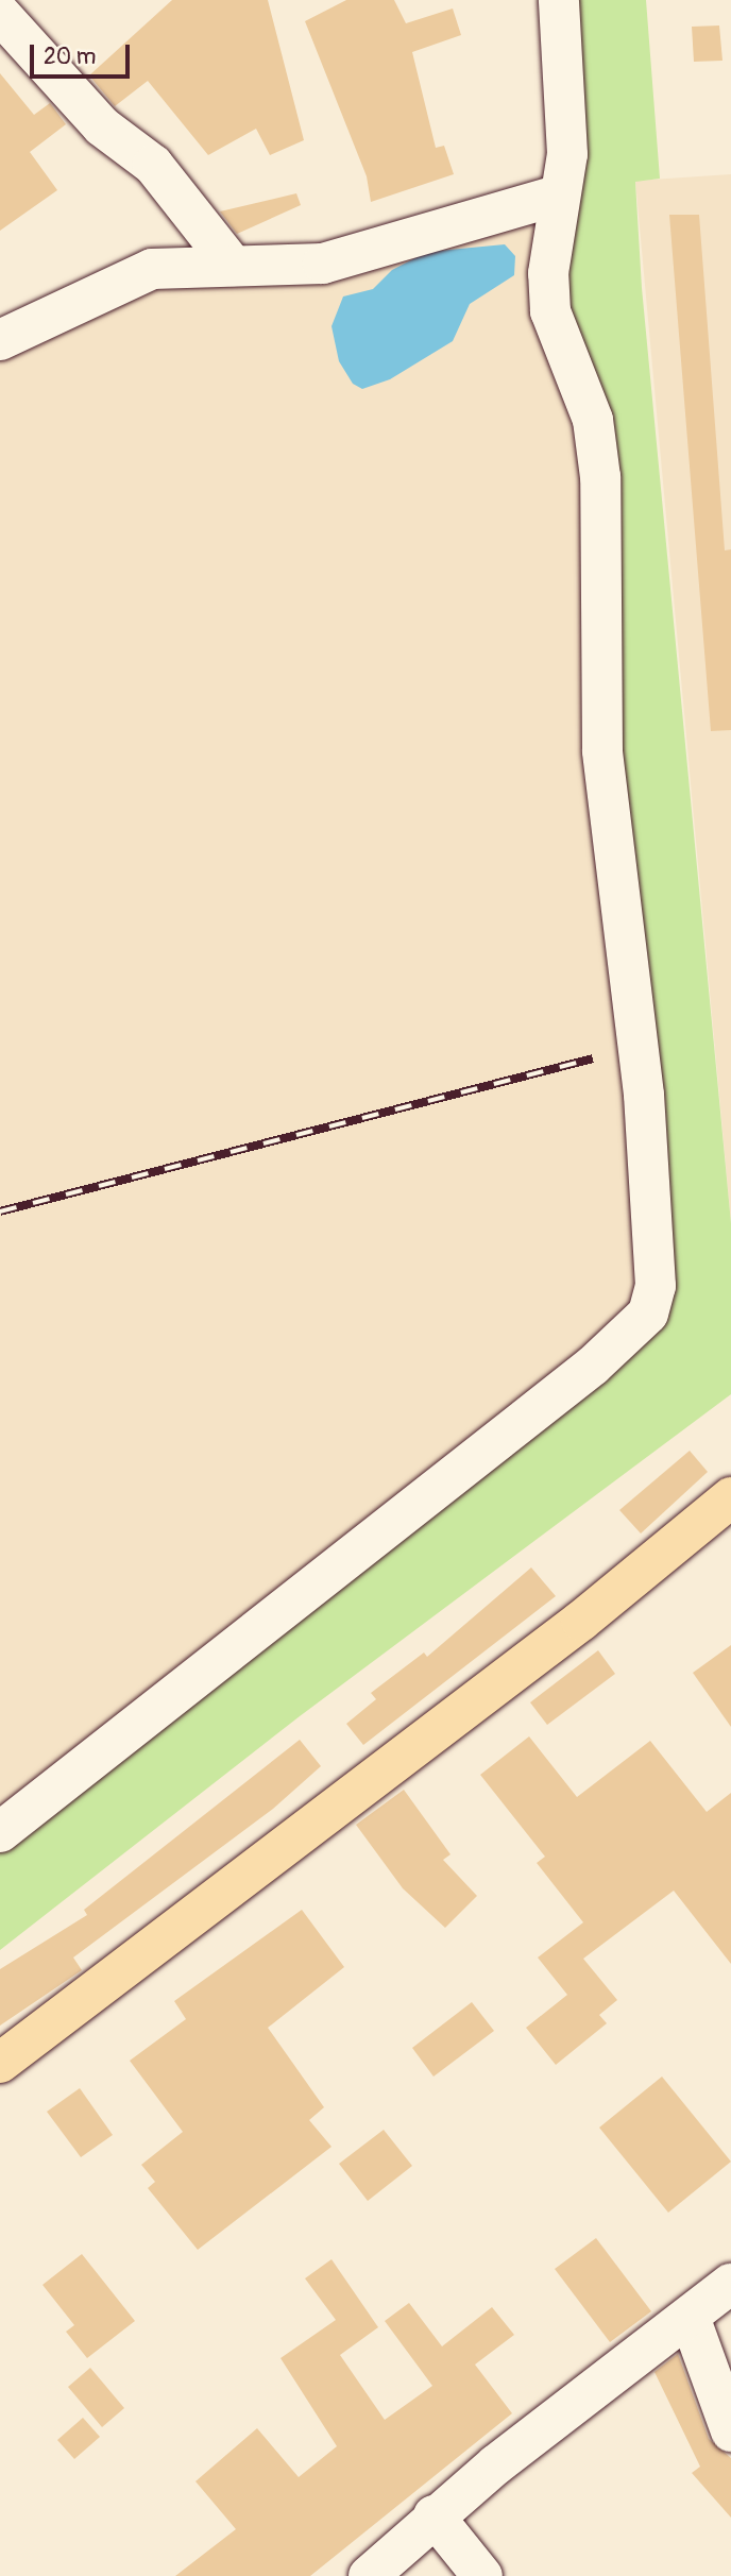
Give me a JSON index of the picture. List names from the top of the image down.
{
  "scale_bar": "20 m"
}
